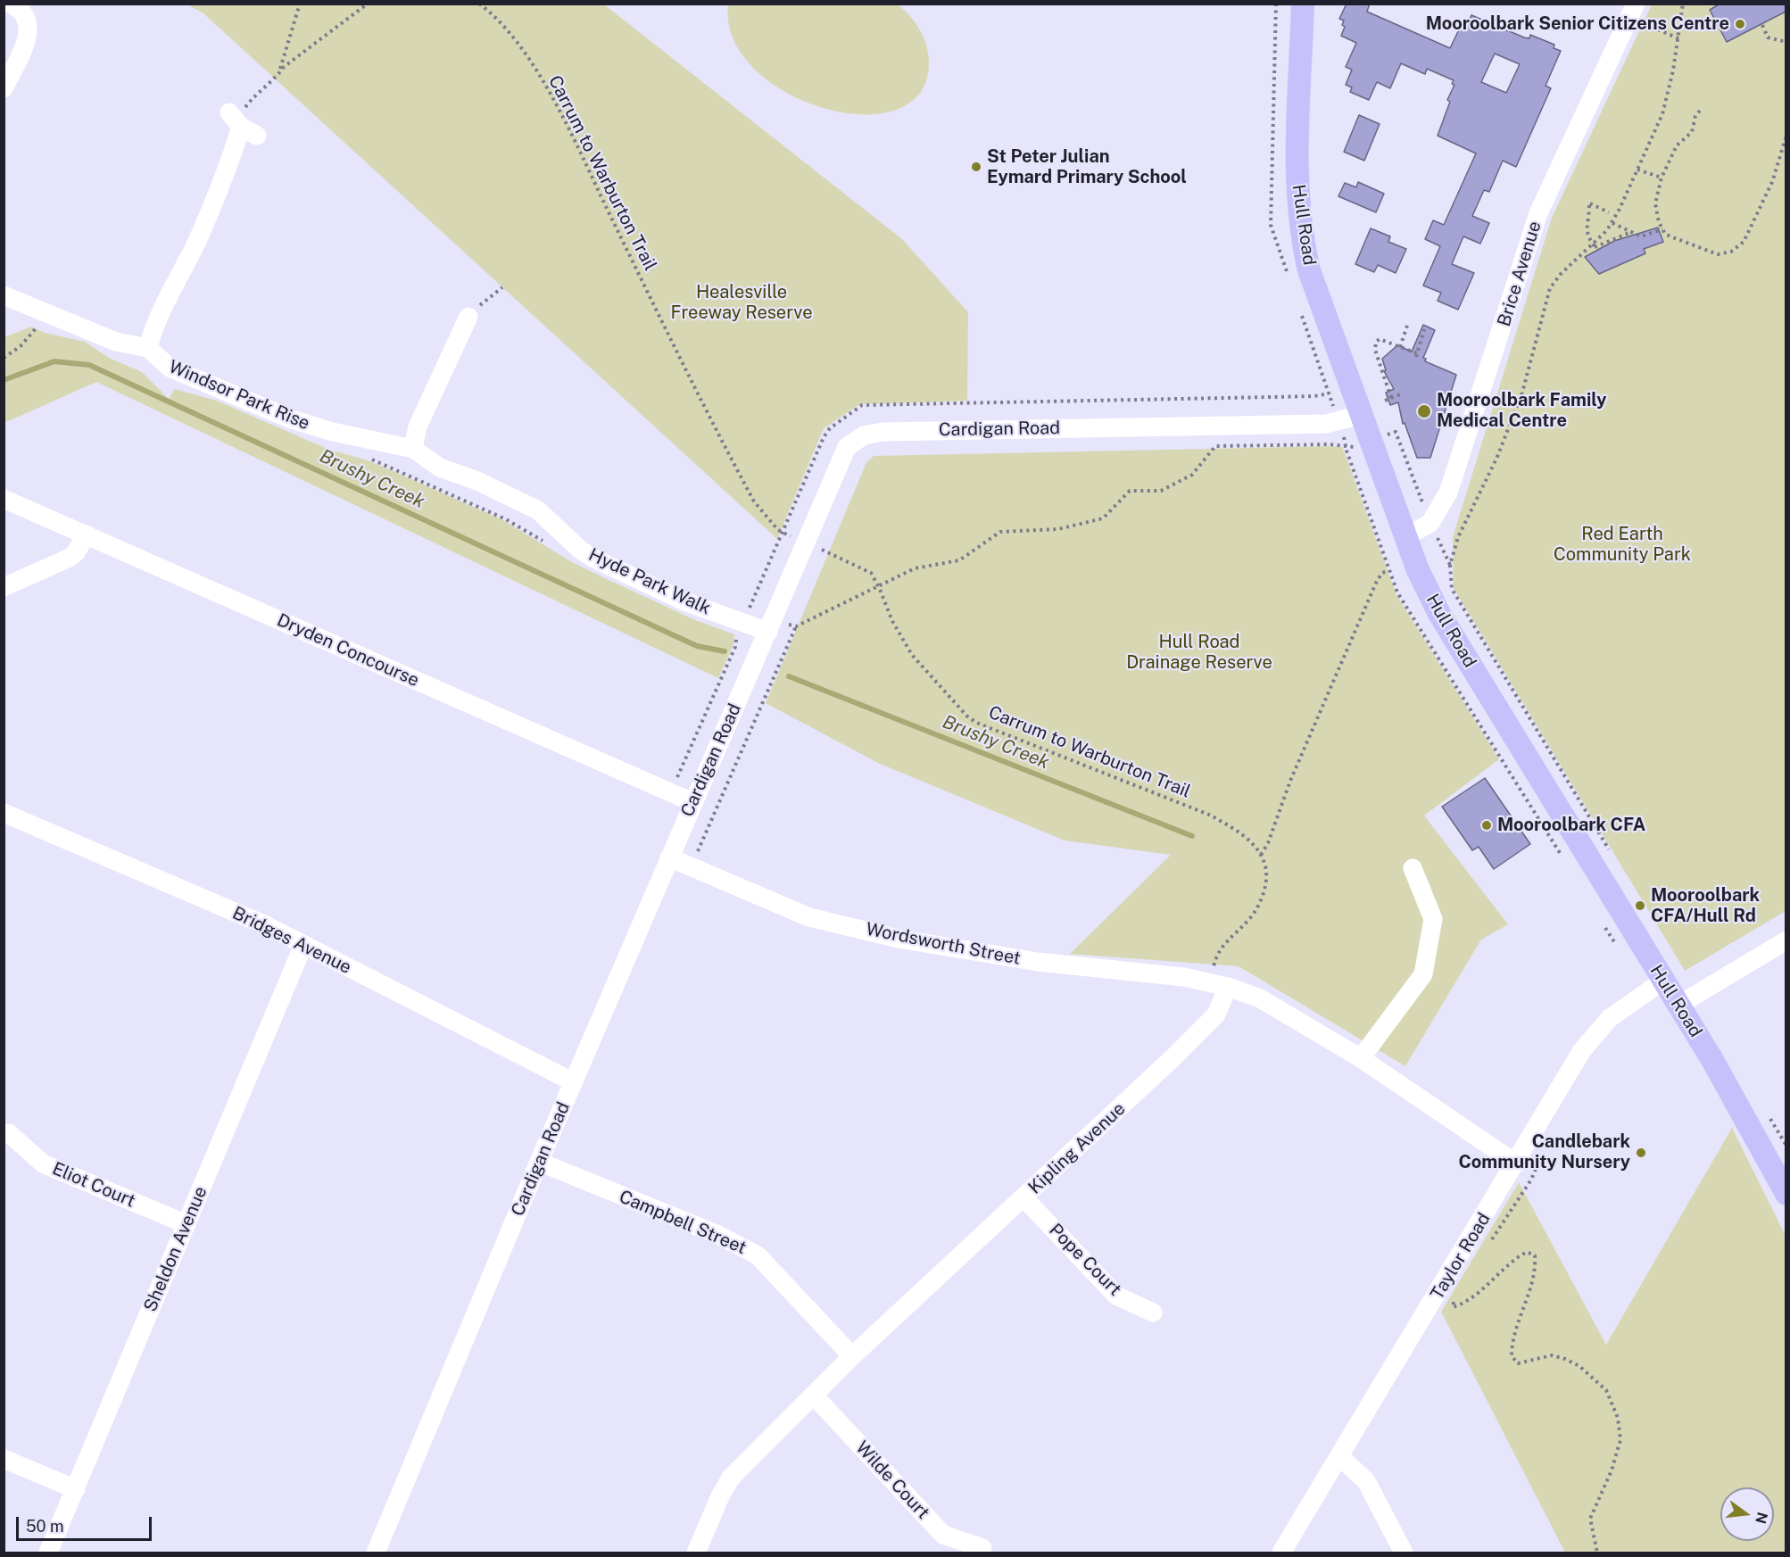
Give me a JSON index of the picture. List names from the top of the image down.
{
  "streets": {
    "main road": ["Hull Road"],
    "street": [
      "Brice Avenue",
      "Windsor Park Rise",
      "Cardigan Road",
      "Hyde Park Walk",
      "Dryden Concourse",
      "Bridges Avenue",
      "Wordsworth Street",
      "Kipling Avenue",
      "Eliot Court",
      "Campbell Street",
      "Sheldon Avenue",
      "Taylor Road",
      "Pope Court",
      "Wilde Court"
    ],
    "path": ["Carrum to Warburton Trail"]
  },
  "crossings": [
    ["Carrum to Warburton Trail", "Cardigan Road"],
    ["Carrum to Warburton Trail", "Wordsworth Street"],
    ["Carrum to Warburton Trail", "Kipling Avenue"],
    ["Hull Road", "Brice Avenue"],
    ["Hull Road", "Cardigan Road"],
    ["Hull Road", "Taylor Road"],
    ["Windsor Park Rise", "Hyde Park Walk"],
    ["Cardigan Road", "Hyde Park Walk"],
    ["Cardigan Road", "Dryden Concourse"],
    ["Cardigan Road", "Bridges Avenue"],
    ["Cardigan Road", "Wordsworth Street"],
    ["Cardigan Road", "Campbell Street"],
    ["Bridges Avenue", "Sheldon Avenue"],
    ["Wordsworth Street", "Kipling Avenue"],
    ["Kipling Avenue", "Campbell Street"],
    ["Kipling Avenue", "Pope Court"],
    ["Kipling Avenue", "Wilde Court"],
    ["Eliot Court", "Sheldon Avenue"]
  ],
  "water": ["Brushy Creek"],
  "parks": ["Healesville Freeway Reserve", "Red Earth Community Park", "Hull Road Drainage Reserve"],
  "places": [
    "Mooroolbark Senior Citizens Centre",
    "St Peter Julian Eymard Primary School",
    "Mooroolbark Family Medical Centre",
    "Mooroolbark CFA",
    "Mooroolbark CFA/Hull Rd",
    "Candlebark Community Nursery"
  ],
  "scale_bar": "50 m",
  "north": "right"
}
